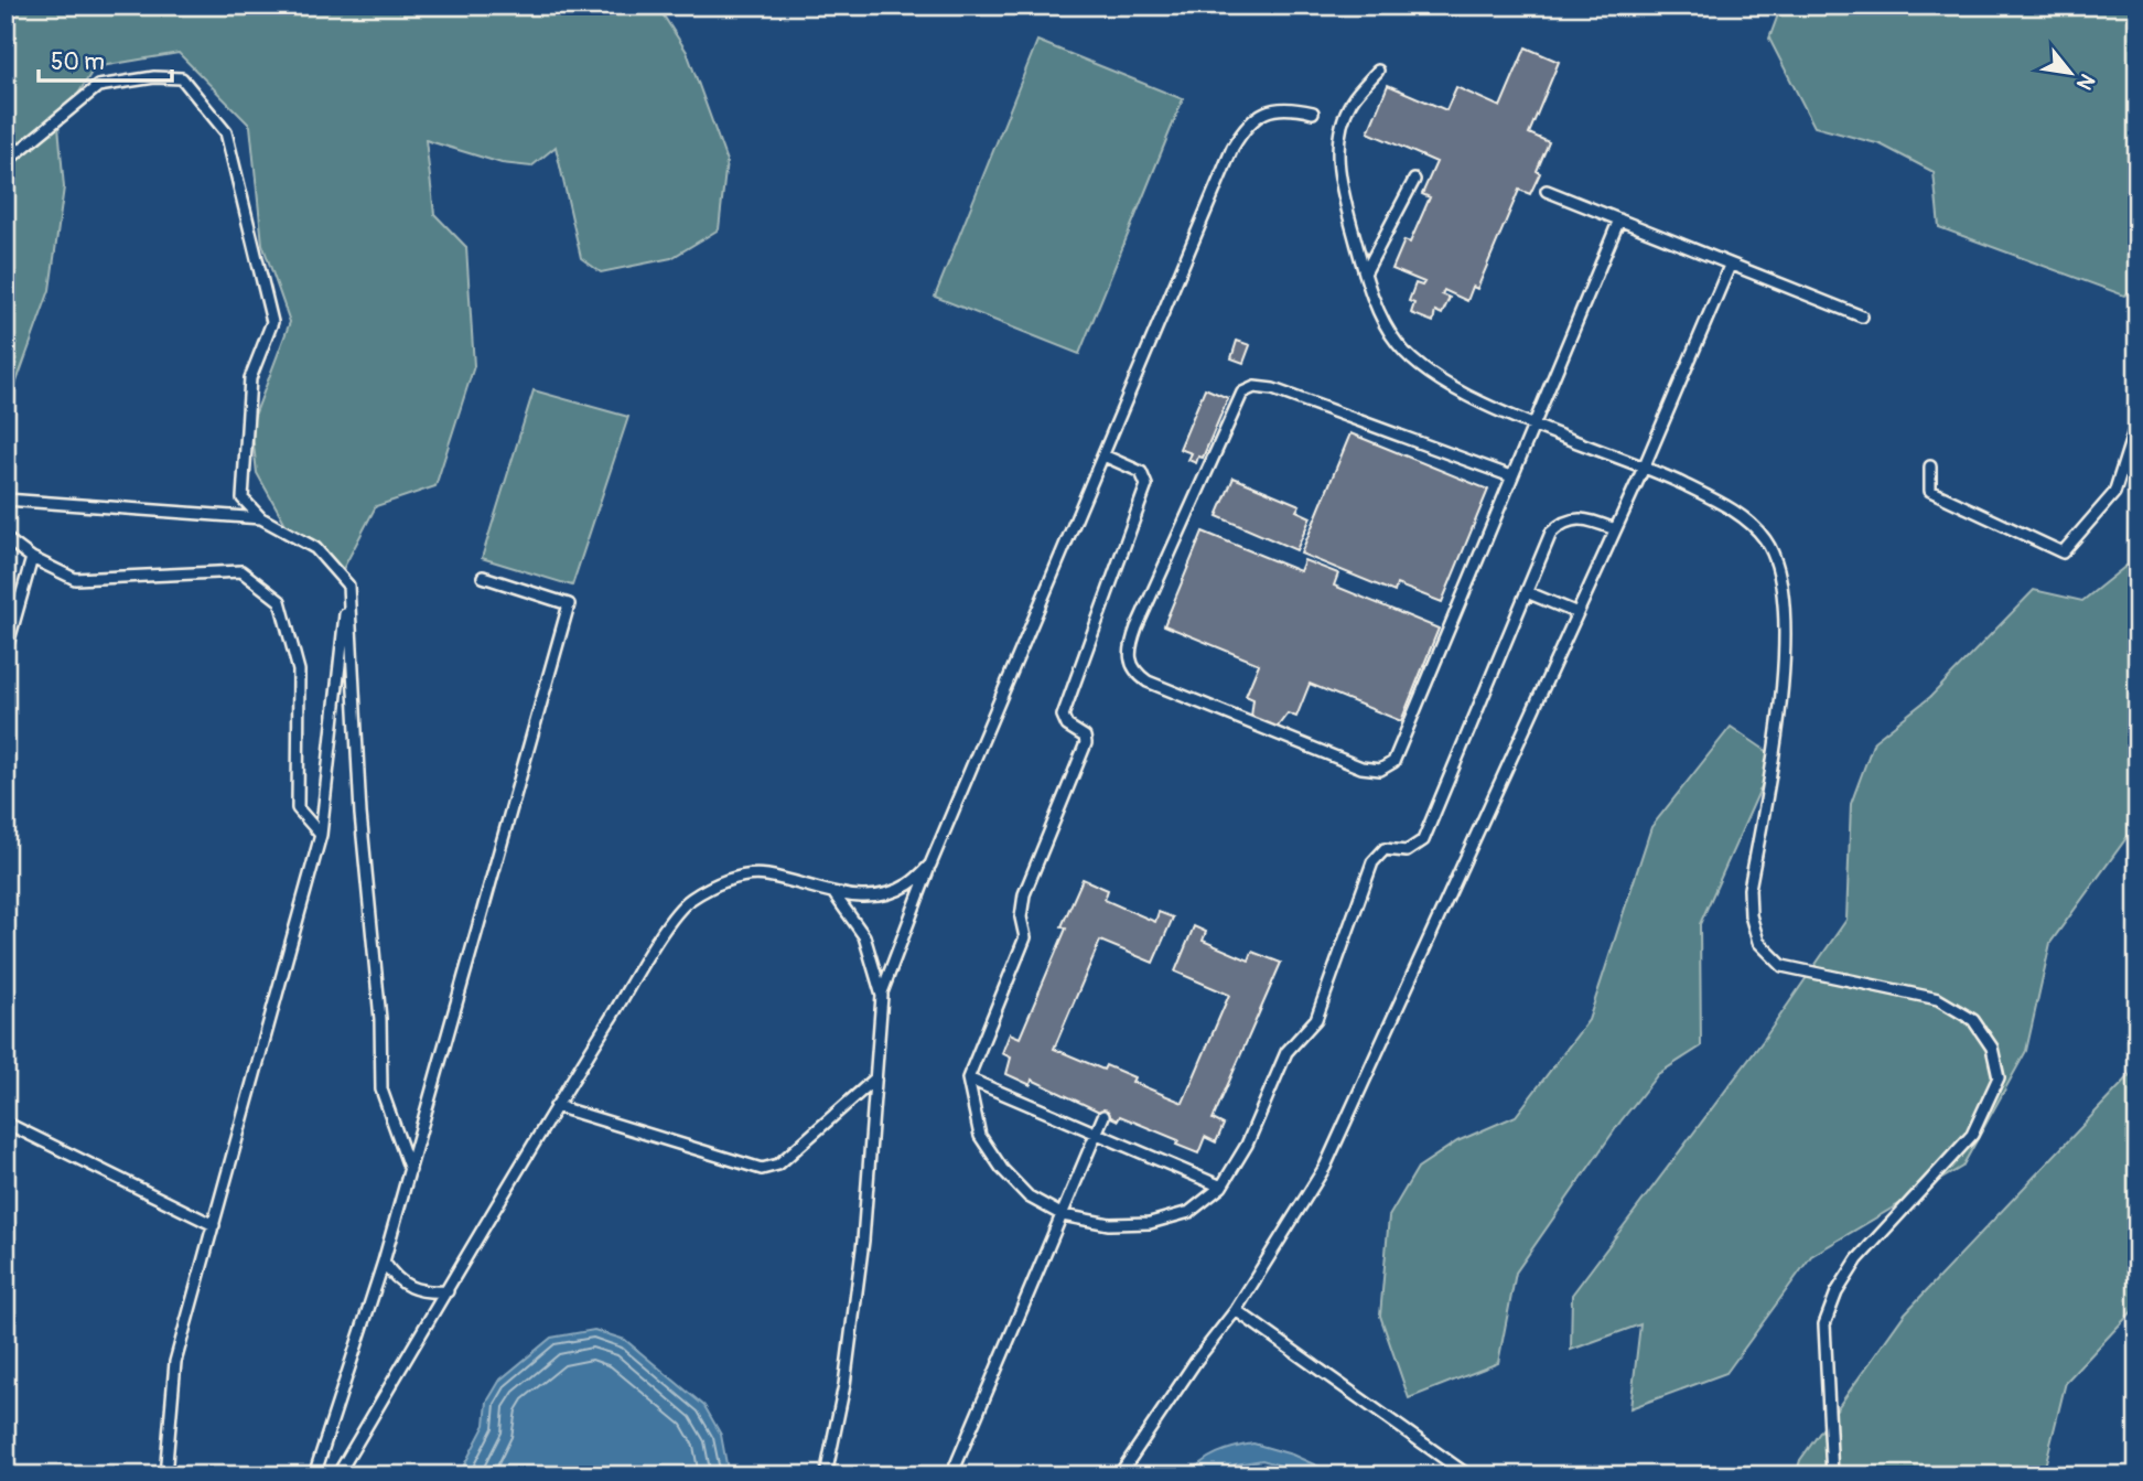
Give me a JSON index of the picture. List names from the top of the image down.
{
  "scale_bar": "50 m",
  "north": "bottom right"
}
